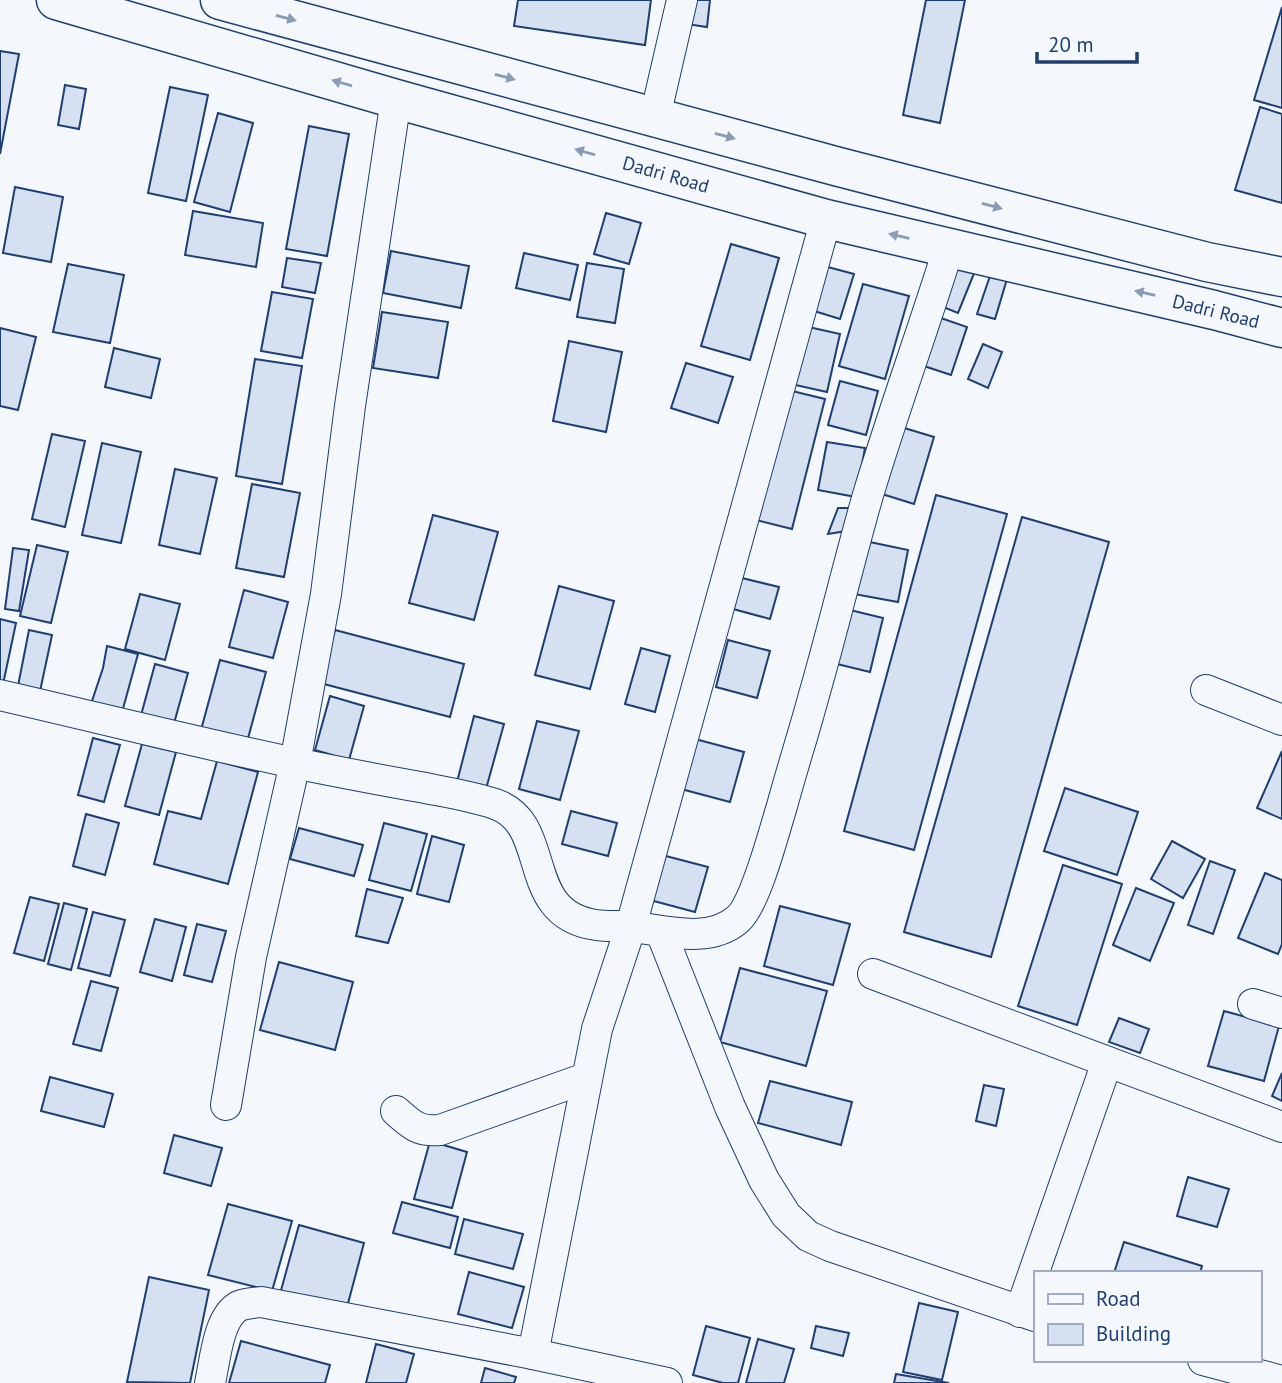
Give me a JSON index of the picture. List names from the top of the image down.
{
  "streets": {
    "main road": ["Dadri Road"]
  },
  "legend": ["Road", "Building"],
  "scale_bar": "20 m"
}
